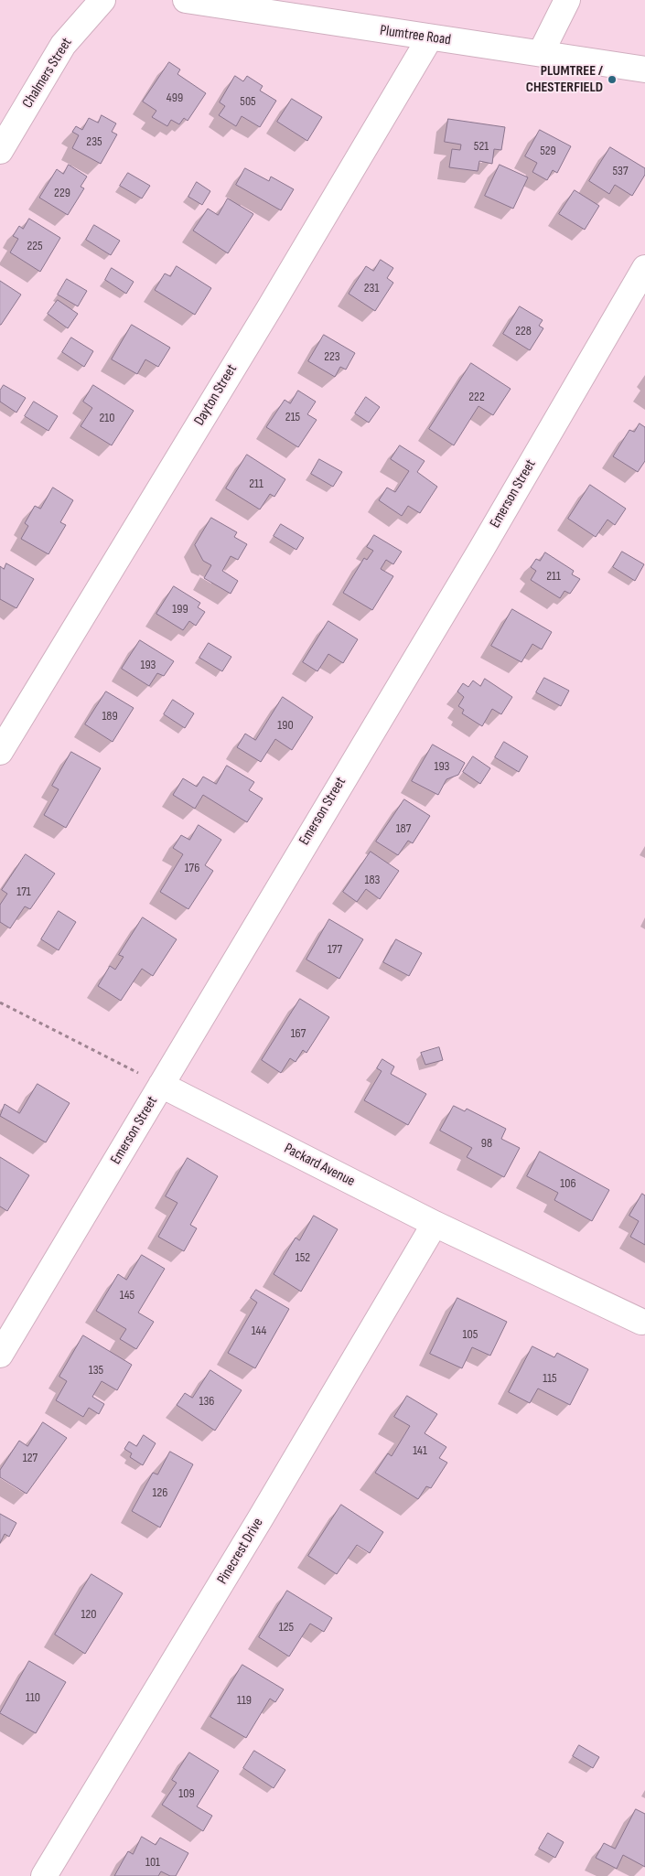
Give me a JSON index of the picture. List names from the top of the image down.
{
  "streets": {
    "street": [
      "Plumtree Road",
      "Chalmers Street",
      "Dayton Street",
      "Emerson Street",
      "Packard Avenue",
      "Pinecrest Drive"
    ]
  },
  "crossings": [
    ["Plumtree Road", "Dayton Street"],
    ["Emerson Street", "Packard Avenue"],
    ["Packard Avenue", "Pinecrest Drive"]
  ],
  "places": ["PLUMTREE / CHESTERFIELD"],
  "house_numbers": [
    "499",
    "505",
    "235",
    "521",
    "529",
    "537",
    "229",
    "225",
    "231",
    "228",
    "223",
    "222",
    "215",
    "210",
    "211",
    "211",
    "199",
    "193",
    "189",
    "190",
    "193",
    "187",
    "176",
    "183",
    "171",
    "177",
    "167",
    "98",
    "106",
    "152",
    "145",
    "144",
    "105",
    "135",
    "115",
    "136",
    "141",
    "127",
    "126",
    "120",
    "125",
    "110",
    "119",
    "109",
    "101"
  ]
}
